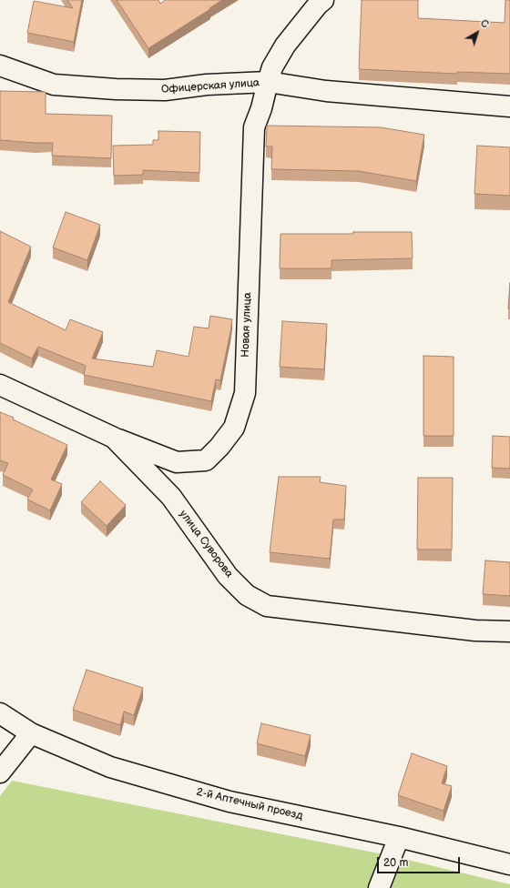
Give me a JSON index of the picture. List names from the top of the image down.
{
  "streets": {
    "street": [
      "Офицерская улица",
      "Новая улица",
      "улица Суворова",
      "2-й Аптечный проезд"
    ]
  },
  "crossings": [
    ["Офицерская улица", "Новая улица"],
    ["Новая улица", "улица Суворова"]
  ],
  "scale_bar": "20 m",
  "north": "top right"
}
